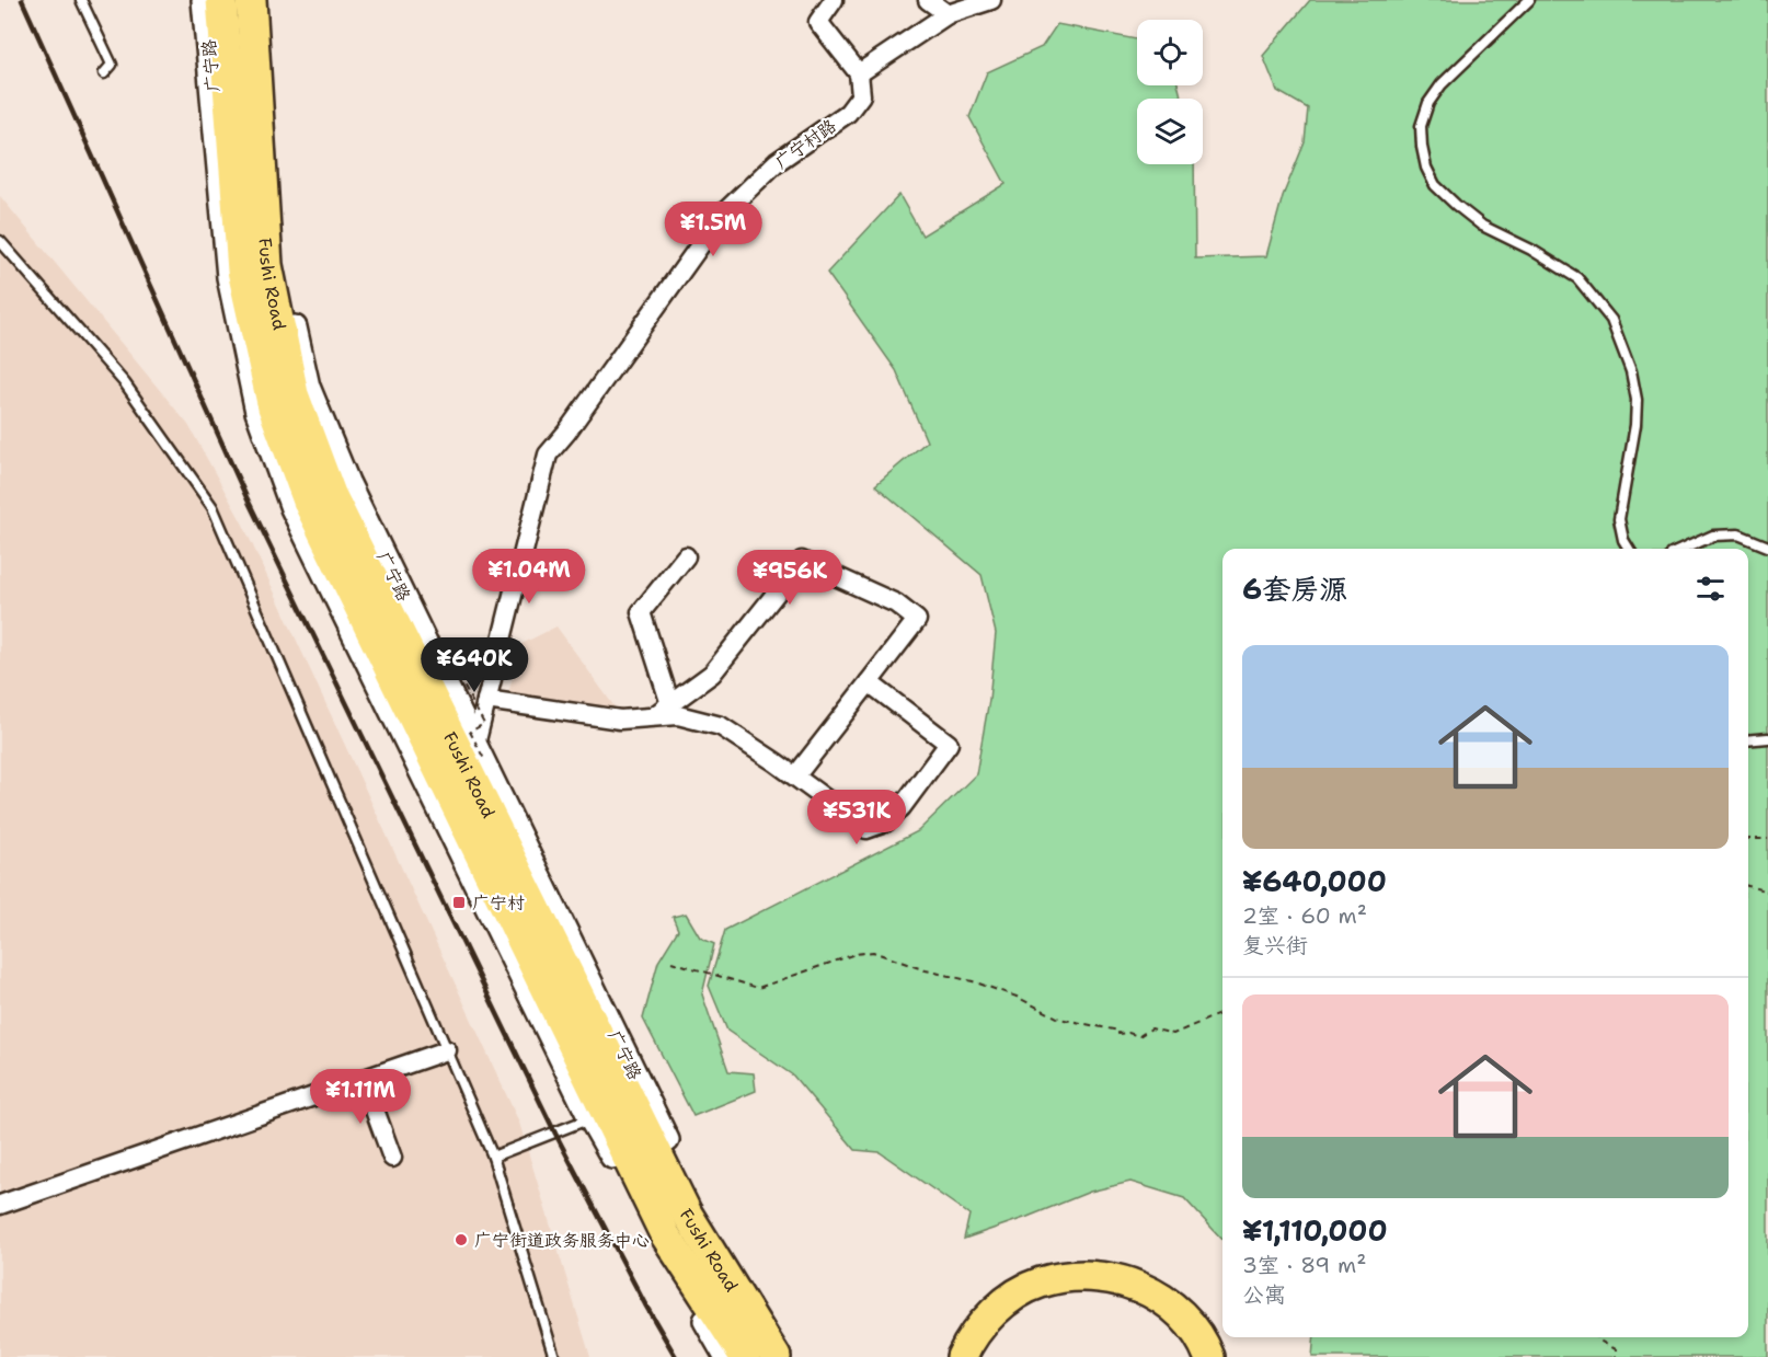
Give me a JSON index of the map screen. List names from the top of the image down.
{
  "streets": {
    "highway": ["Fushi Road"],
    "street": ["广宁路", "广宁村路"]
  },
  "places": {
    "transit": ["广宁村"],
    "other": ["广宁街道政务服务中心"]
  },
  "page": {
    "price": [
      "¥1.5M",
      "¥1.04M",
      "¥956K",
      "¥640K",
      "¥531K",
      "¥1.11M"
    ],
    "heading": "6套房源",
    "list": [
      {
        "name": "¥640,000",
        "note": "2室 · 60 m² · 复兴街"
      },
      {
        "name": "¥1,110,000",
        "note": "3室 · 89 m² · 公寓"
      }
    ]
  }
}
